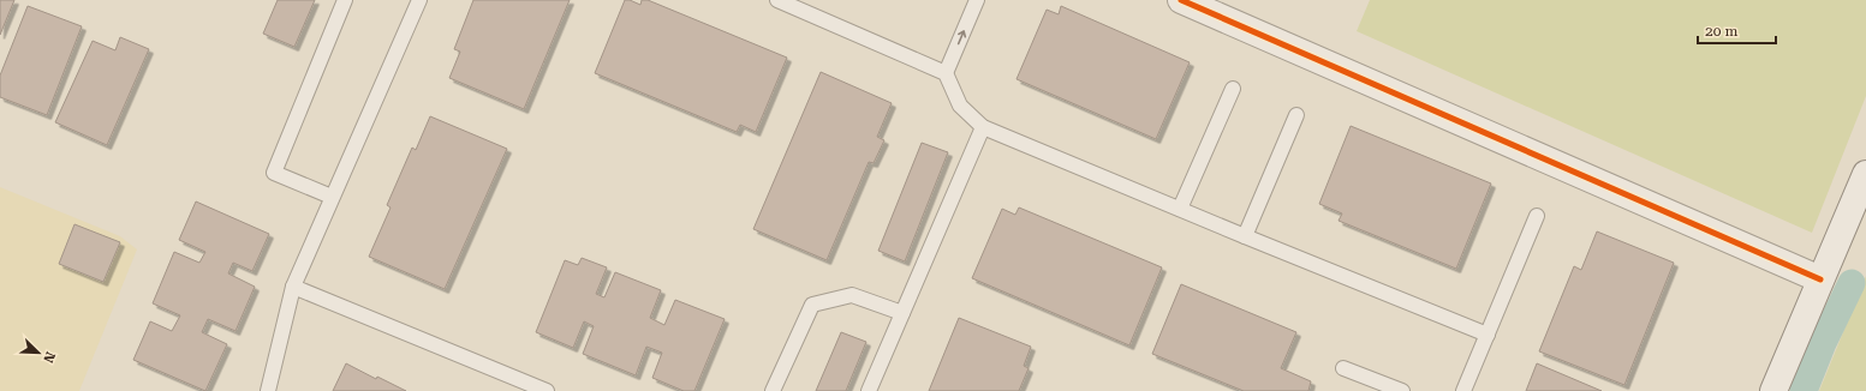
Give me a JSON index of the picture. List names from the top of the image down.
{
  "scale_bar": "20 m",
  "north": "bottom right"
}
